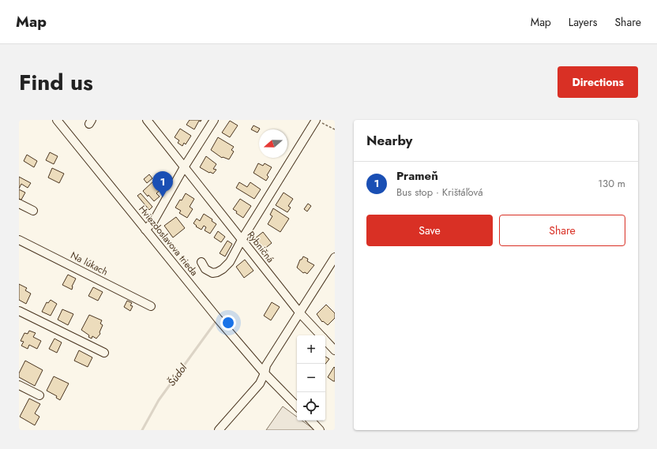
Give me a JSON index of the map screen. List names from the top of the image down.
{
  "streets": {
    "street": ["Hviezdoslavova trieda", "Rybničná", "Na lúkach"]
  },
  "water": ["Šúdol"],
  "north": "left",
  "page": {
    "header": "Map",
    "nav": ["Map", "Layers", "Share"],
    "title": "Find us",
    "buttons": [
      "Directions",
      ["Save", "Share"]
    ],
    "heading": "Nearby",
    "list": [
      {
        "mark": "1",
        "name": "Prameň",
        "note": "Bus stop · Krištáľová",
        "value": "130 m"
      }
    ],
    "pins": "1",
    "map_buttons": ["+", "−"]
  }
}
